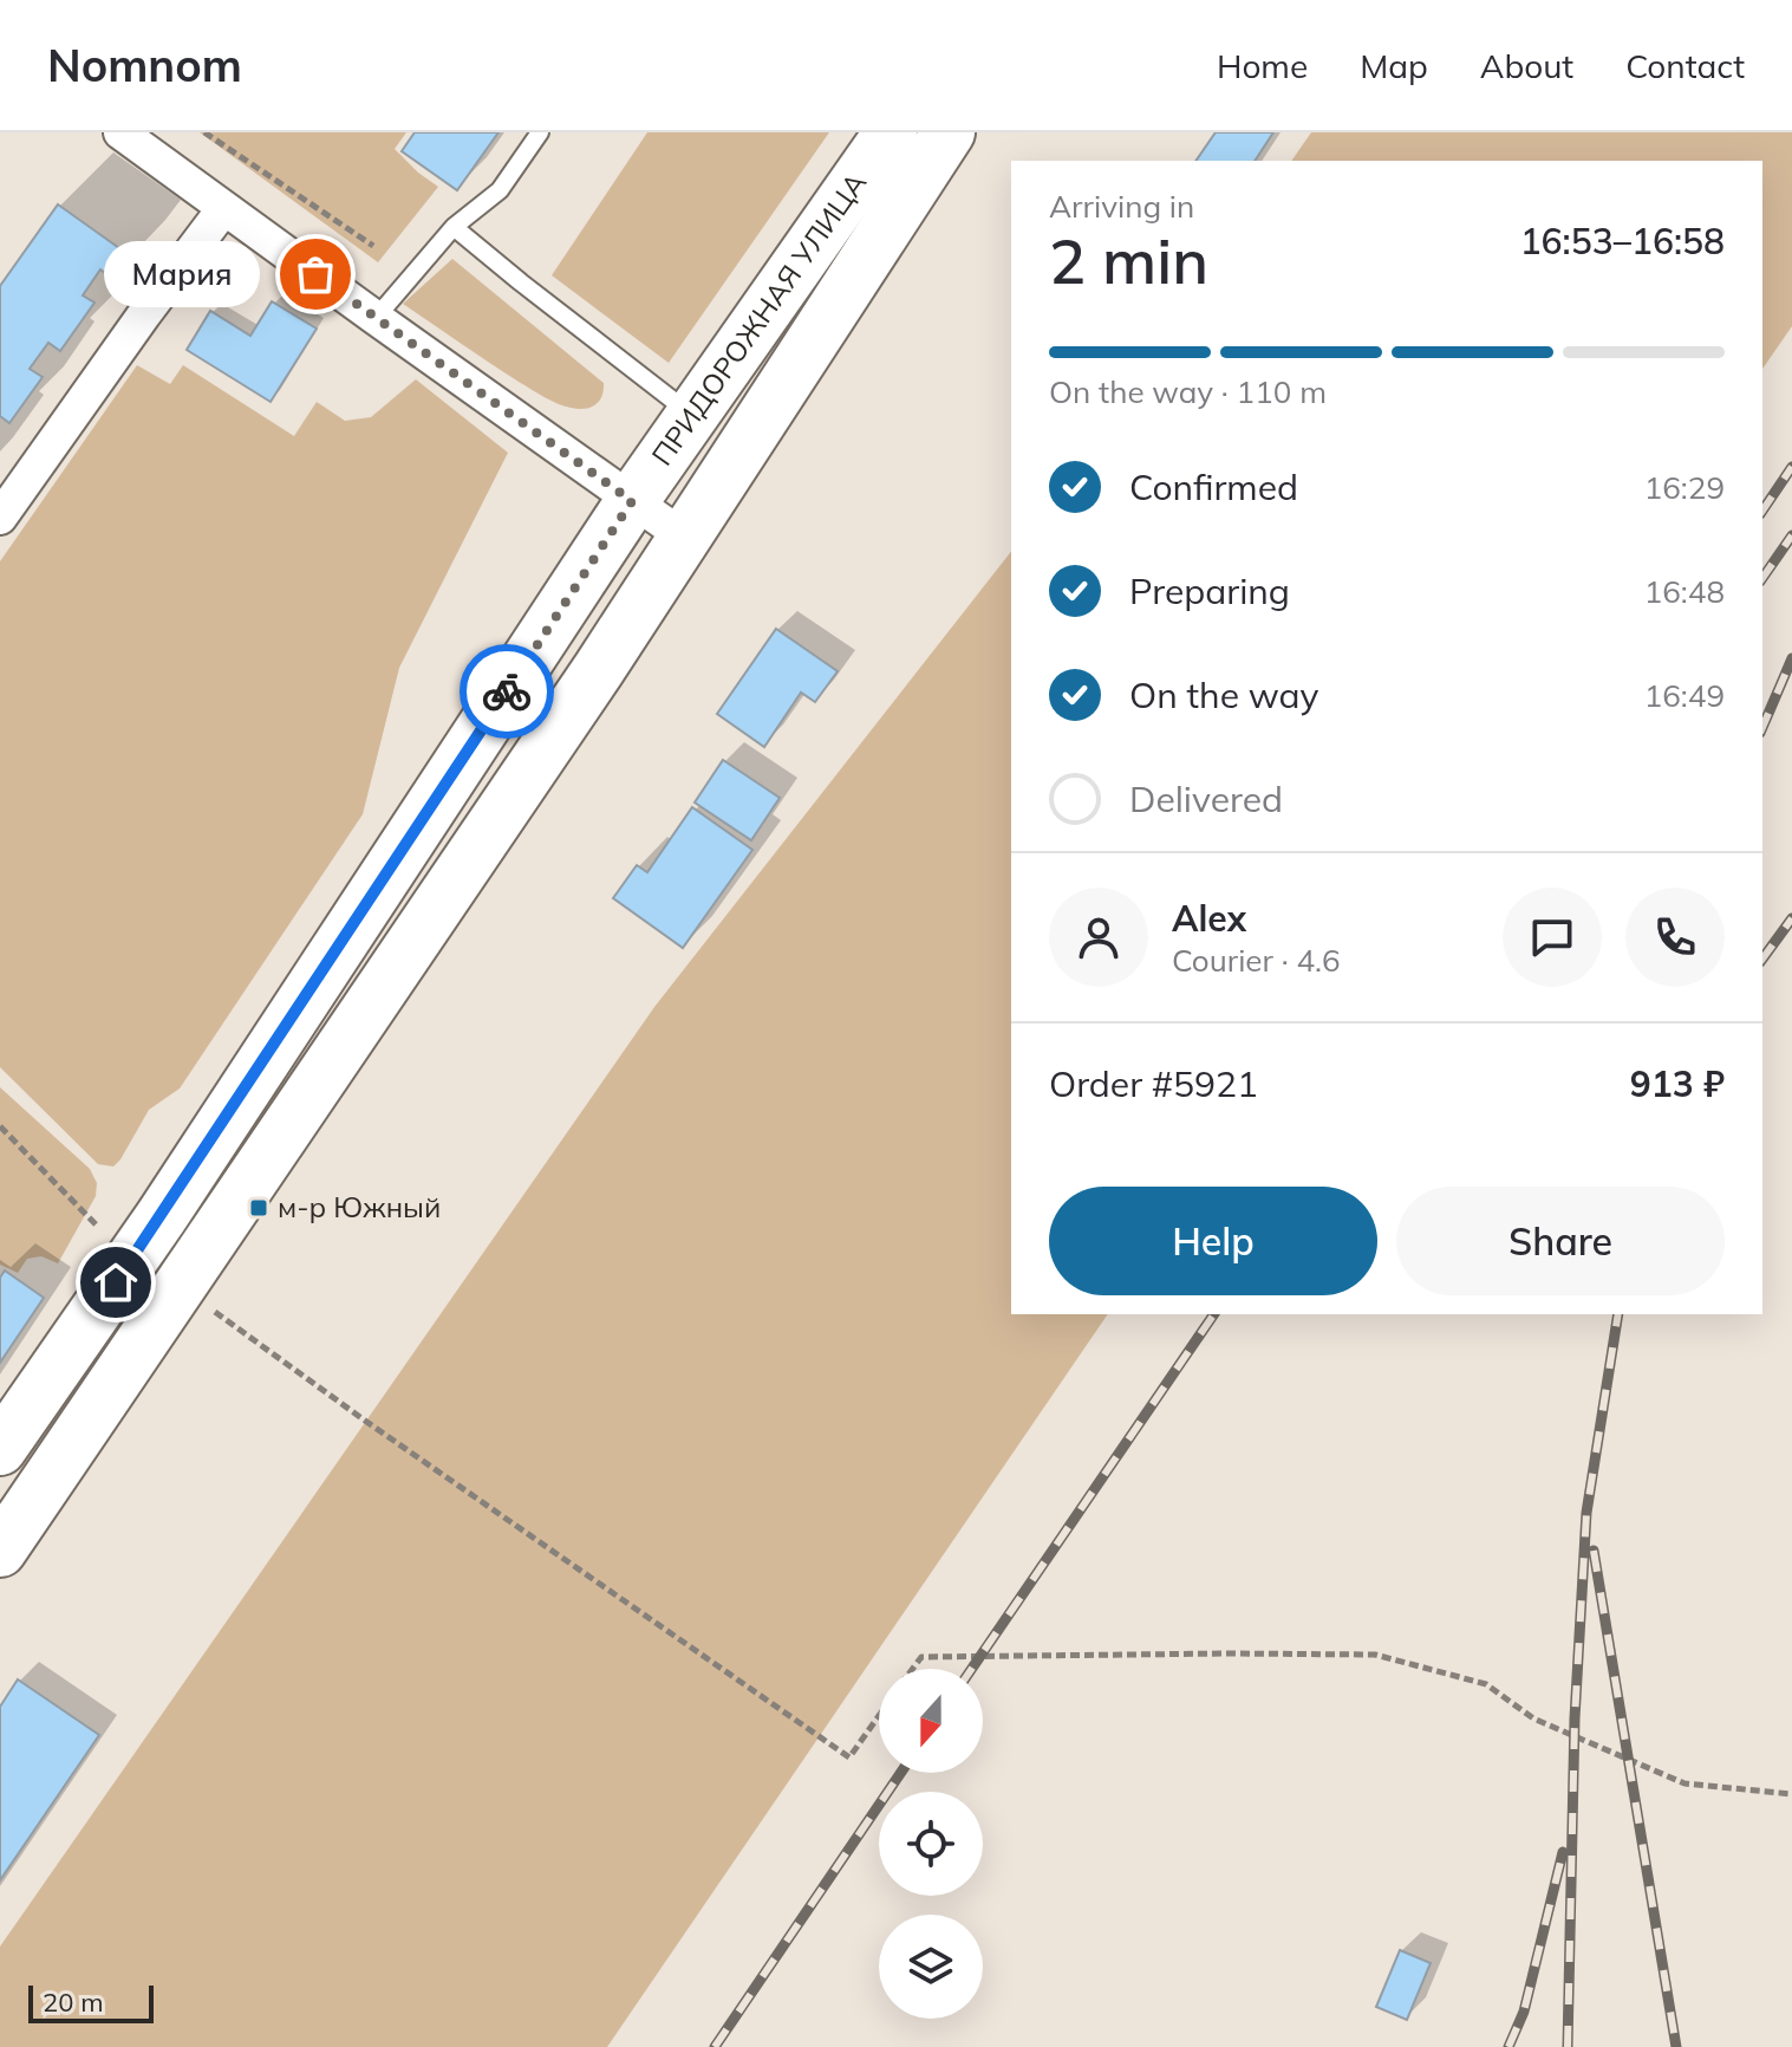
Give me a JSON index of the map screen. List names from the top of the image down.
{
  "streets": {
    "main road": ["ПРИДОРОЖНАЯ УЛИЦА"]
  },
  "places": {
    "other": ["Мария"],
    "transit": ["м-р Южный"]
  },
  "scale_bar": "20 m",
  "north": "bottom",
  "page": {
    "header": "Nomnom",
    "nav": [
      "Home",
      "Map",
      "About",
      "Contact"
    ],
    "heading": ["2 min", "Arriving in", "16:53–16:58"],
    "panel": [
      "Alex",
      "Courier · 4.6",
      "Order #5921",
      "913 ₽"
    ],
    "bubble": "Мария",
    "bar": "On the way · 110 m",
    "list": [
      ["Confirmed", "16:29"],
      ["Preparing", "16:48"],
      ["On the way", "16:49"],
      "Delivered"
    ],
    "buttons": ["Help", "Share"],
    "scale": "20 m"
  }
}
